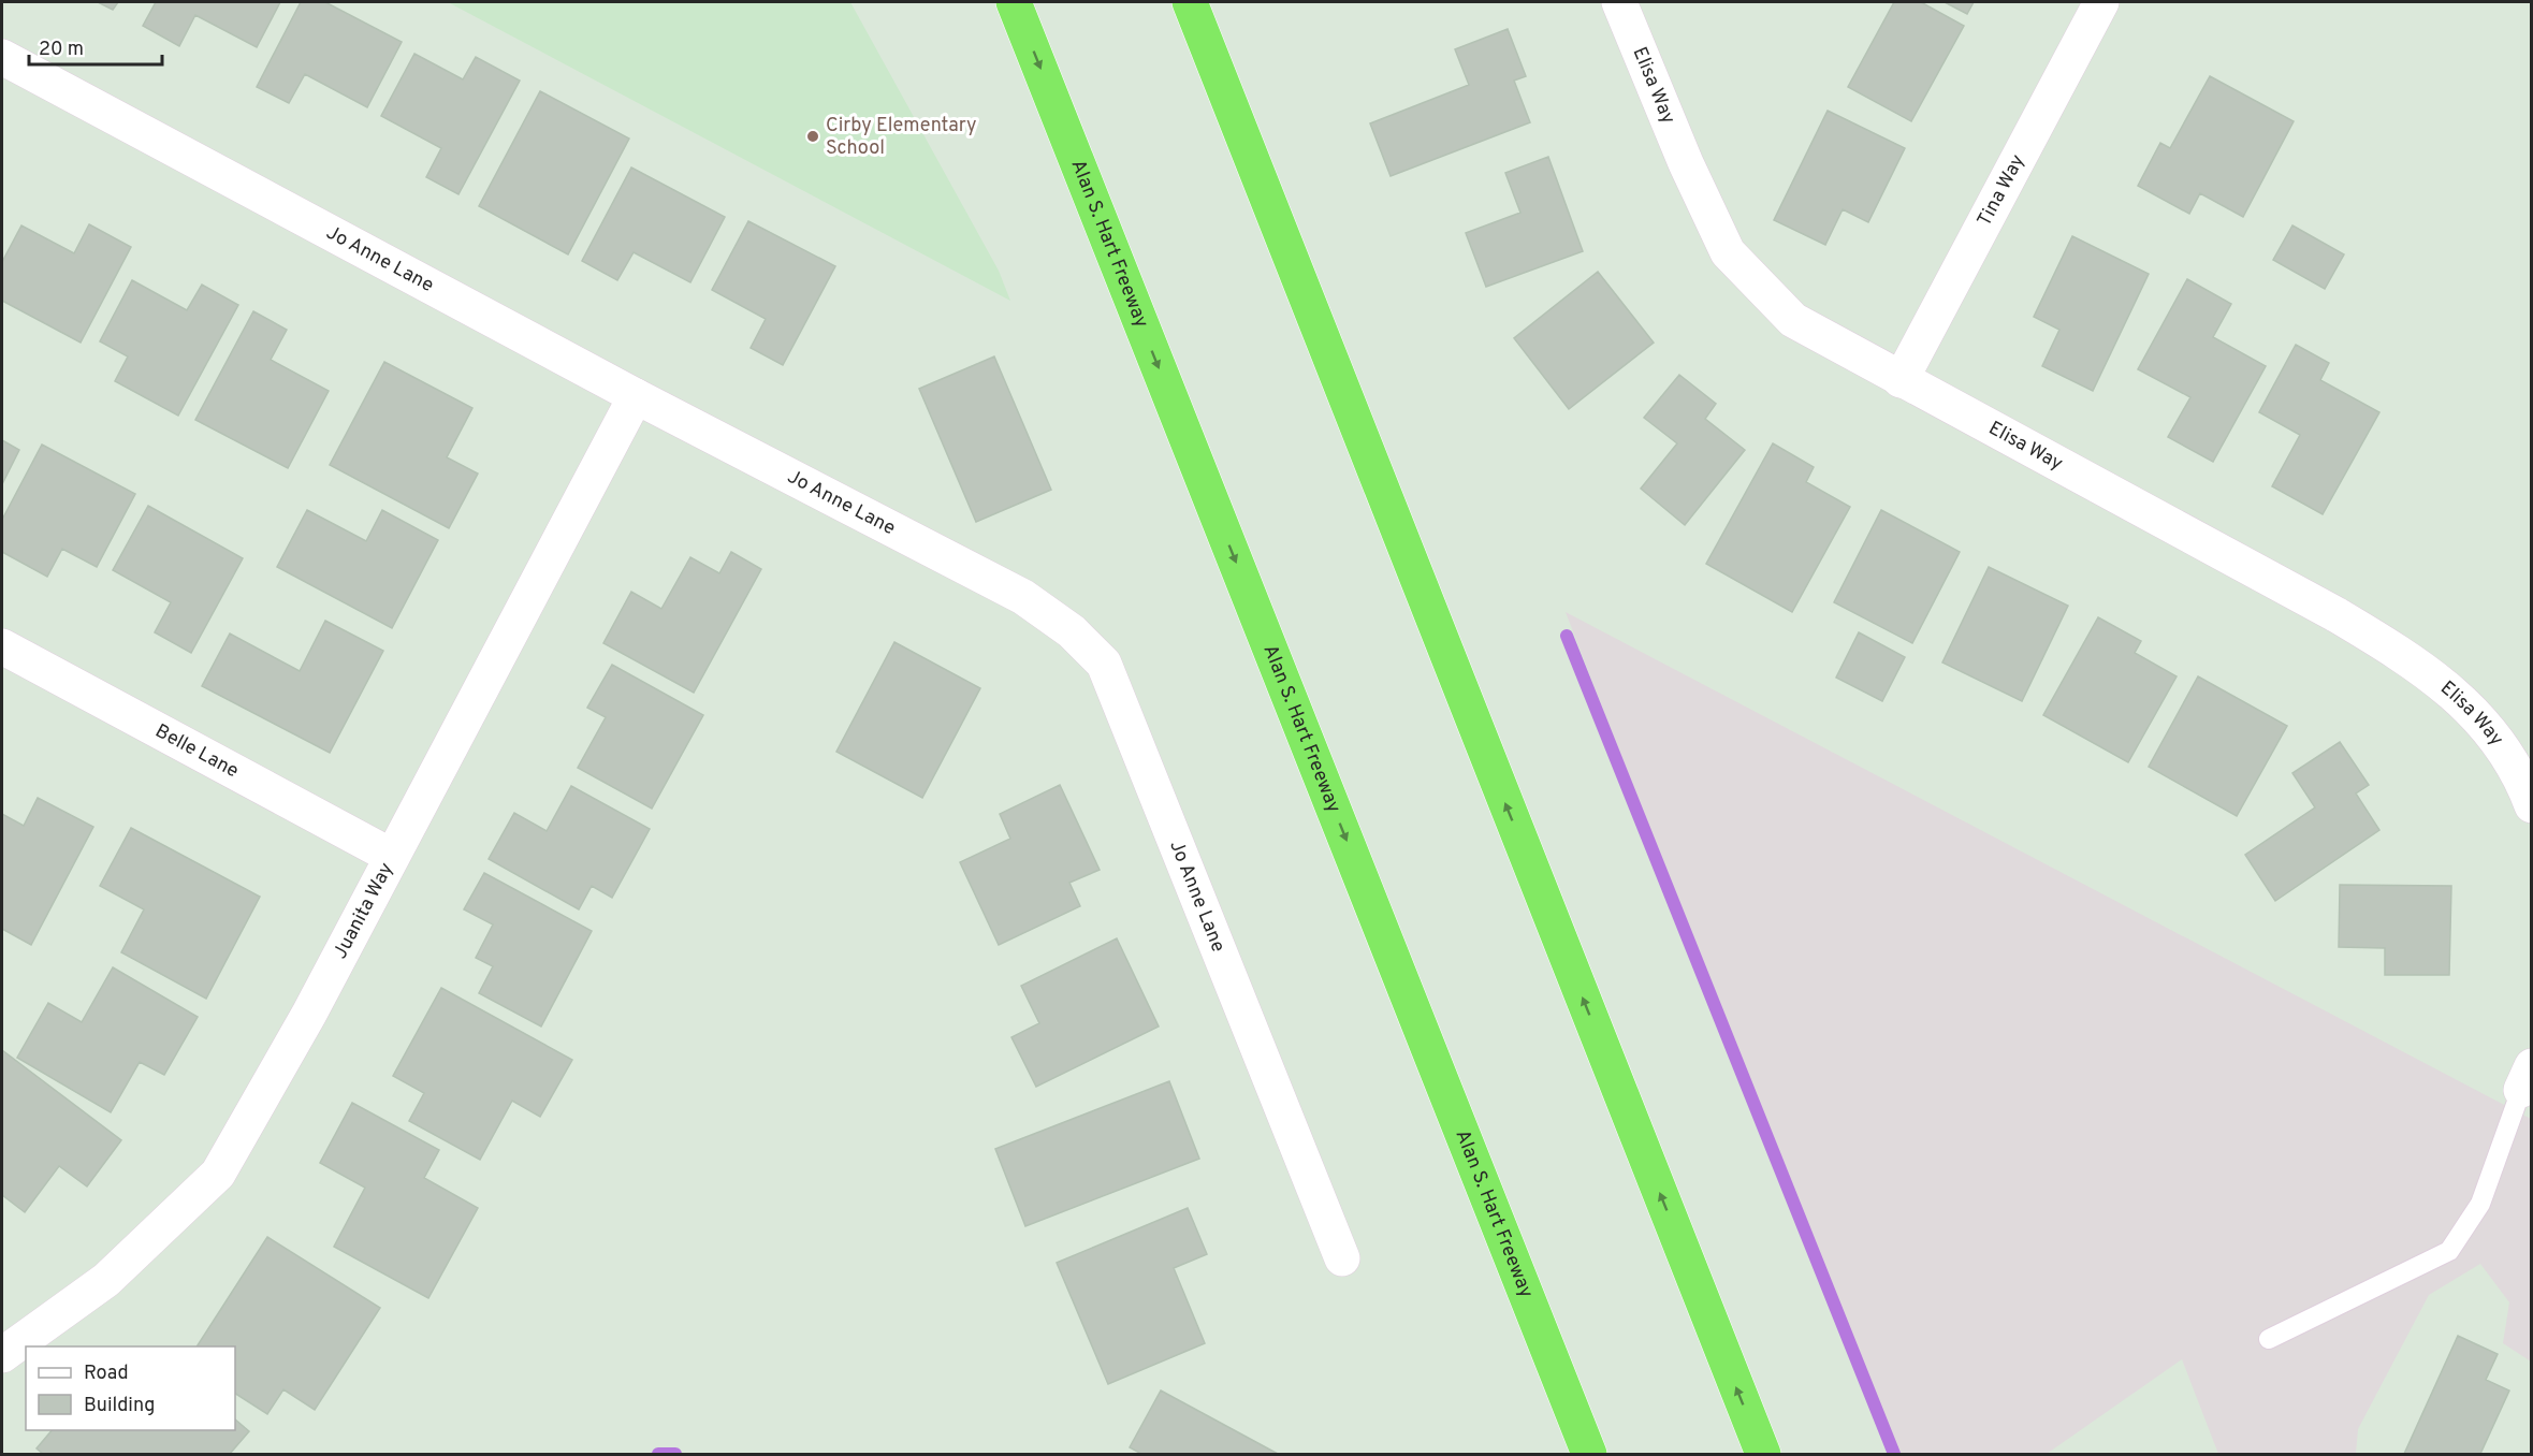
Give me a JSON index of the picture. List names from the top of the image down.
{
  "streets": {
    "highway": ["Alan S. Hart Freeway"],
    "street": [
      "Elisa Way",
      "Tina Way",
      "Jo Anne Lane",
      "Belle Lane",
      "Juanita Way"
    ]
  },
  "crossings": [
    ["Elisa Way", "Tina Way"],
    ["Jo Anne Lane", "Juanita Way"],
    ["Belle Lane", "Juanita Way"]
  ],
  "places": ["Cirby Elementary School"],
  "legend": ["Road", "Building"],
  "scale_bar": "20 m"
}
